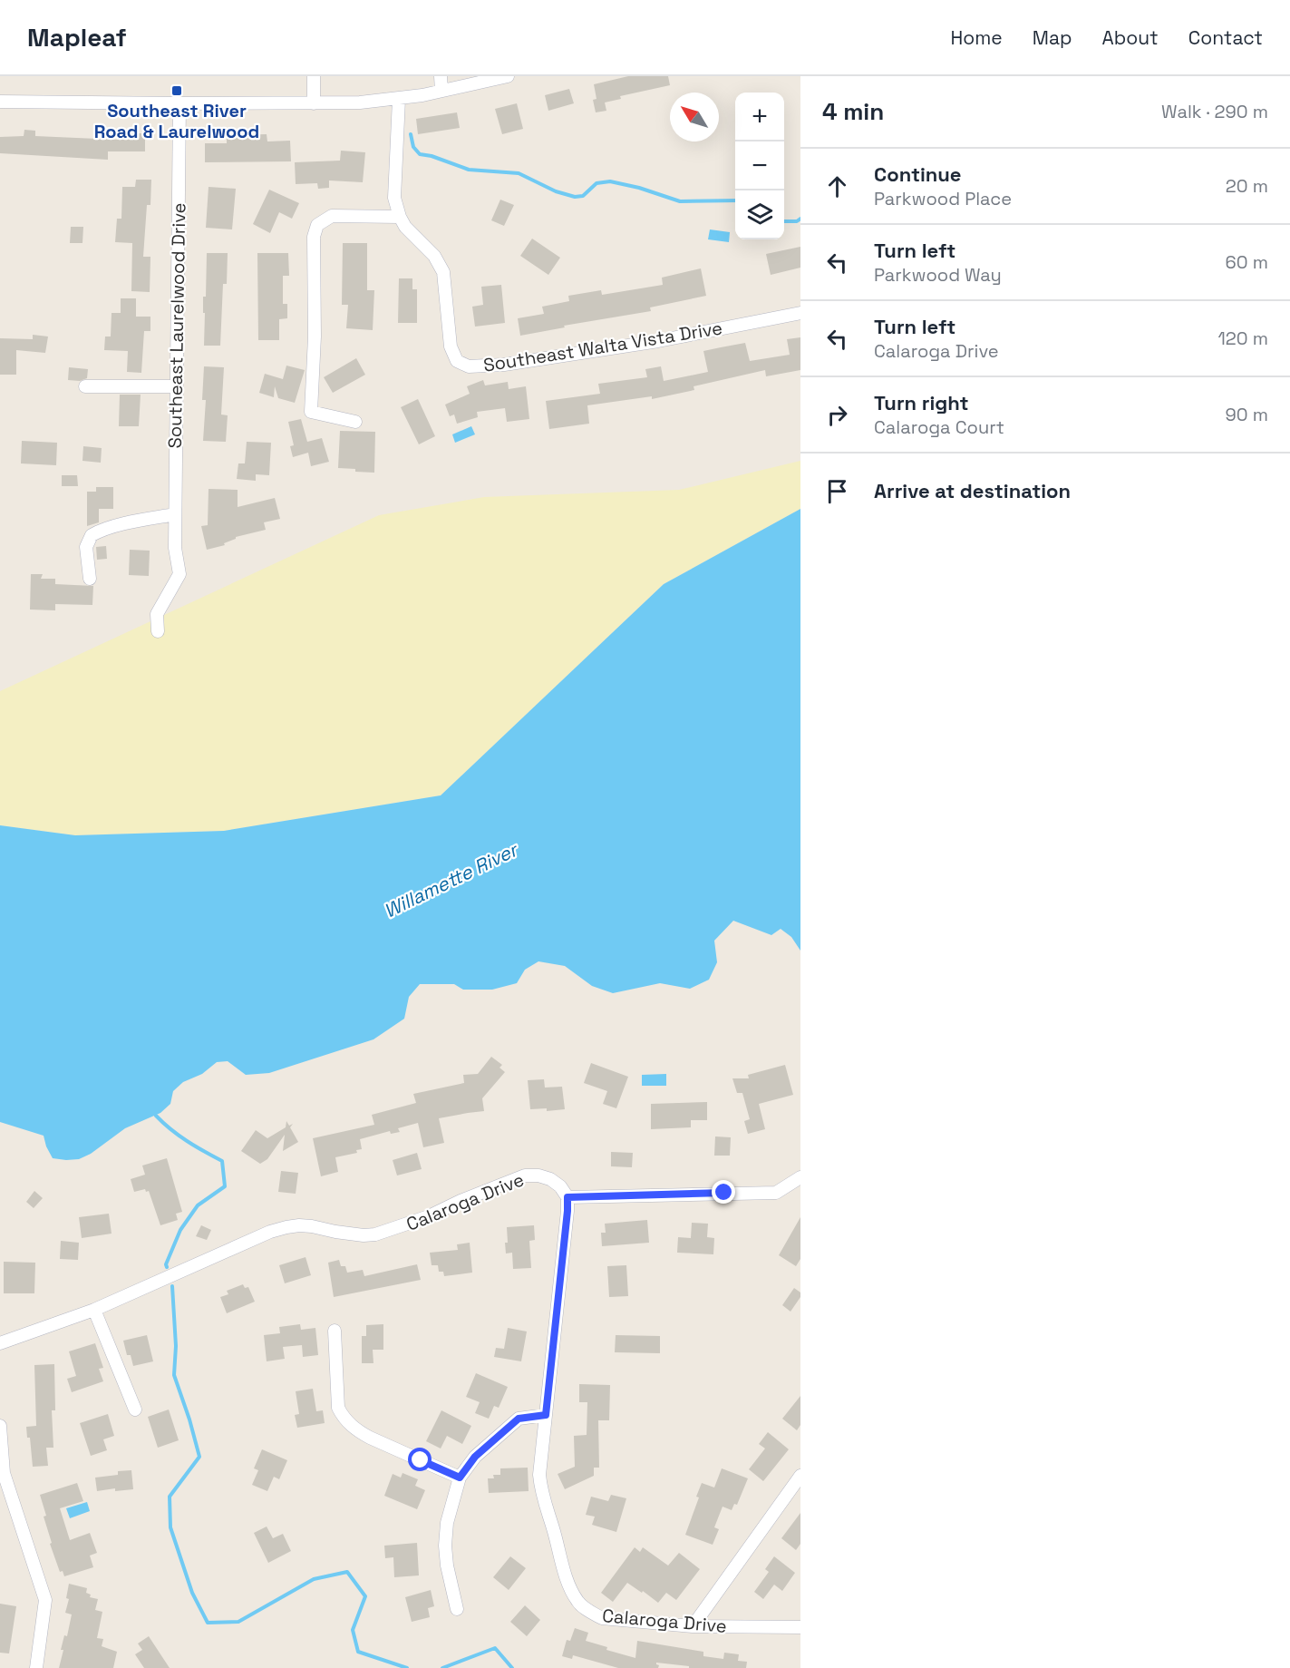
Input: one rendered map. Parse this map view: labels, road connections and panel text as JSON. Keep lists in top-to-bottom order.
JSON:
{
  "streets": {
    "street": ["Southeast Laurelwood Drive", "Southeast Walta Vista Drive", "Calaroga Drive"]
  },
  "water": ["Willamette River"],
  "places": {
    "transit": ["Southeast River Road & Laurelwood"]
  },
  "north": "top left",
  "page": {
    "header": "Mapleaf",
    "nav": [
      "Home",
      "Map",
      "About",
      "Contact"
    ],
    "heading": ["4 min", "Walk · 290 m"],
    "map_buttons": ["+", "−"],
    "list": [
      ["Continue", "Parkwood Place", "20 m"],
      ["Turn left", "Parkwood Way", "60 m"],
      ["Turn left", "Calaroga Drive", "120 m"],
      ["Turn right", "Calaroga Court", "90 m"],
      "Arrive at destination"
    ]
  }
}
